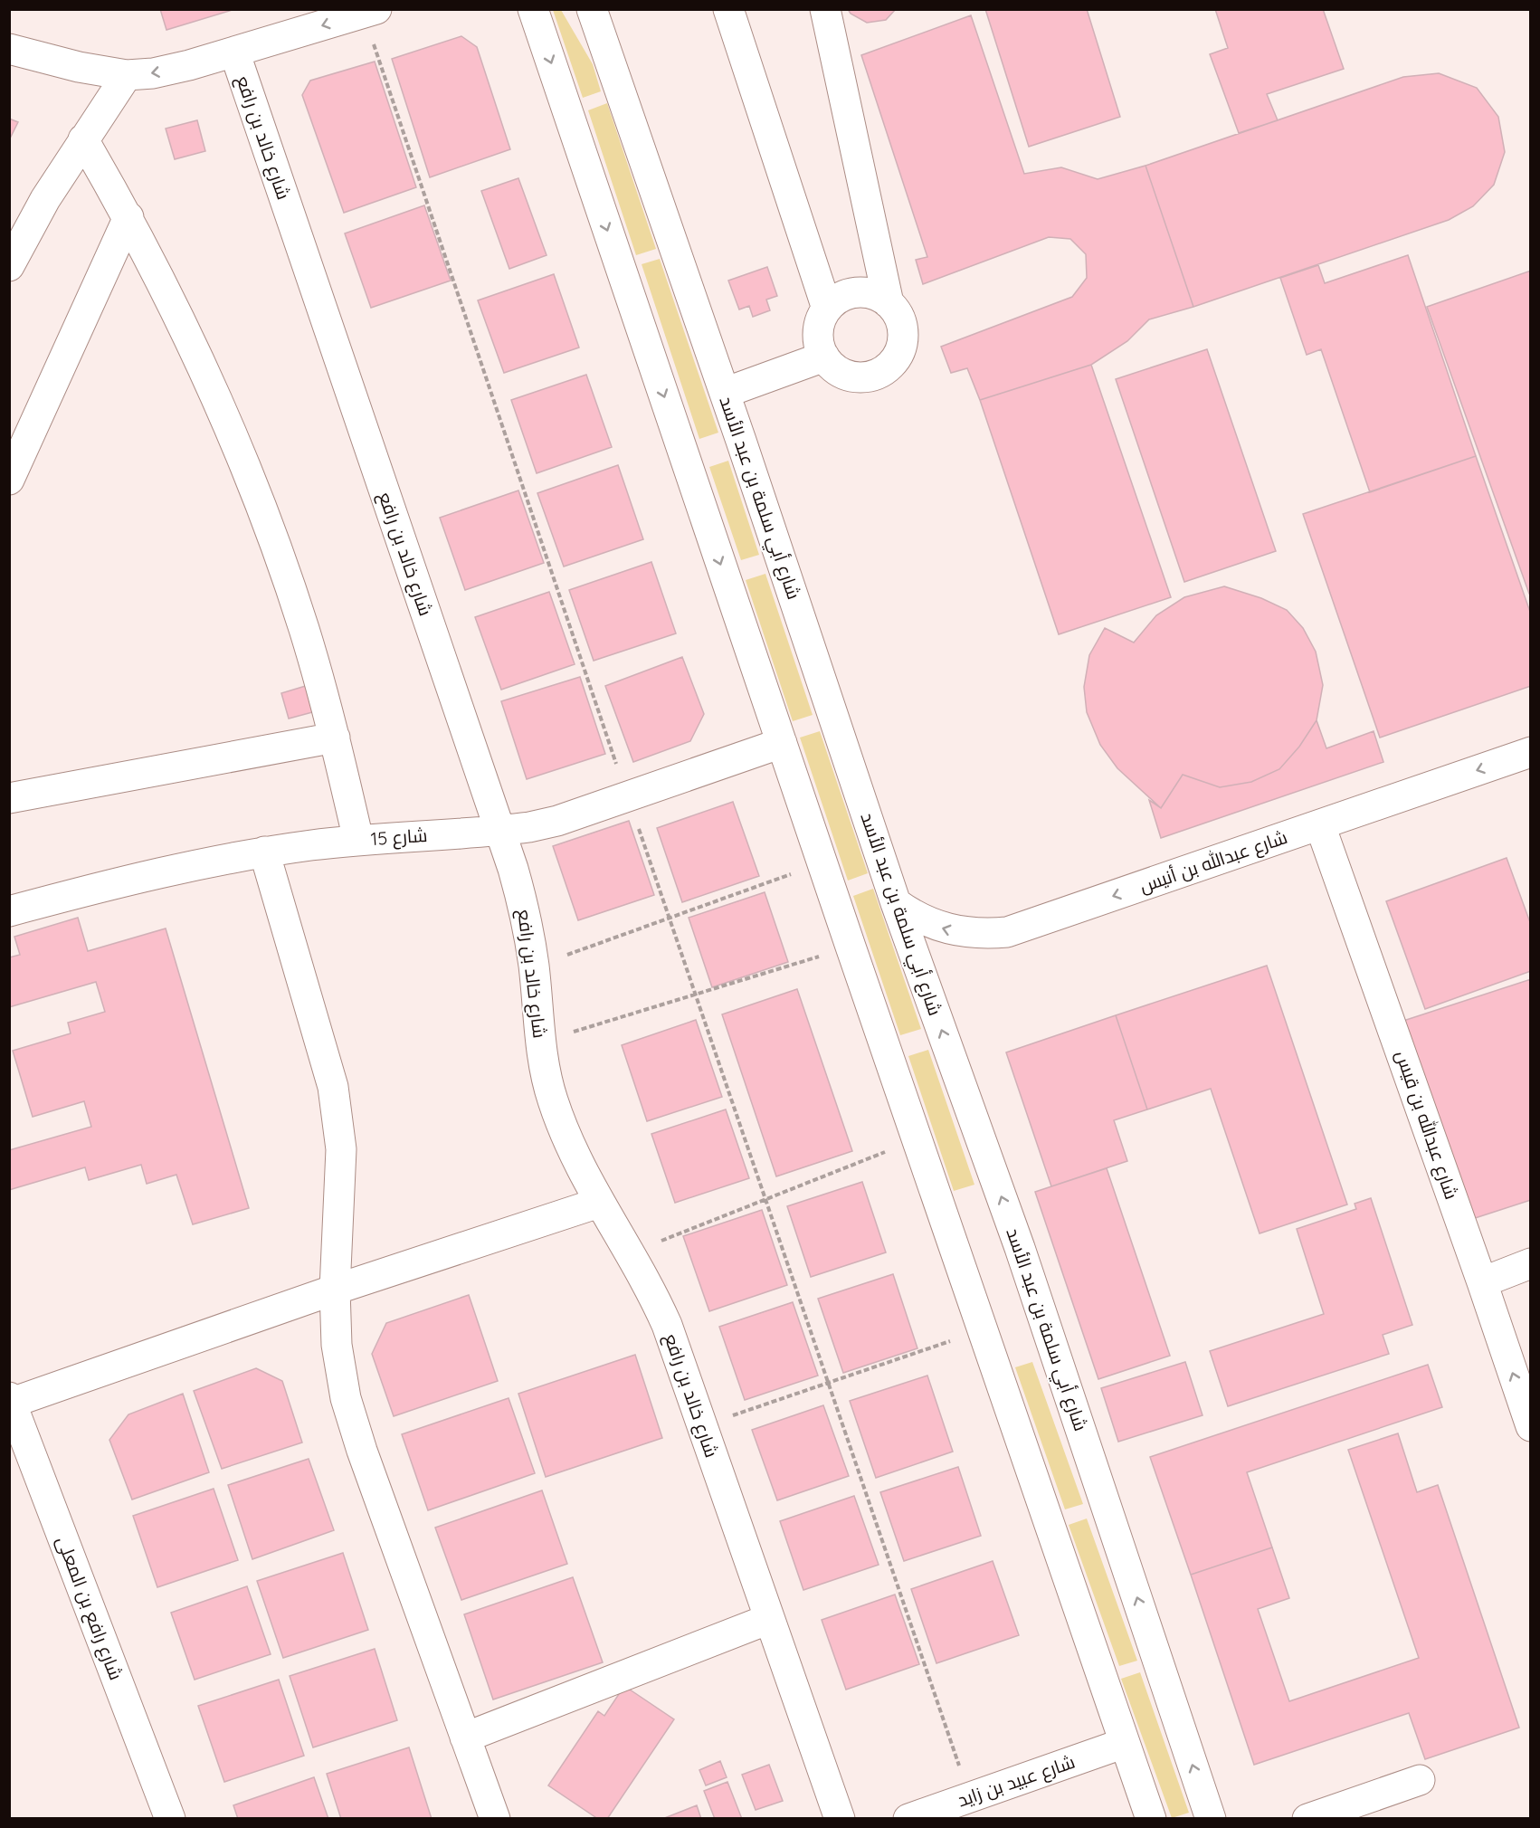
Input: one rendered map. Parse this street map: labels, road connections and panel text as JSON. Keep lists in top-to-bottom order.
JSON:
{
  "streets": {
    "street": [
      "شارع خالد بن رافع",
      "شارع أبي سلمة بن عبد الأسد",
      "شارع 15",
      "شارع عبدالله بن أنيس",
      "شارع عبدالله بن قيس",
      "شارع رافع بن المعلى",
      "شارع عبيد بن زايد"
    ]
  },
  "crossings": [
    ["شارع خالد بن رافع", "شارع 15"],
    ["شارع أبي سلمة بن عبد الأسد", "شارع عبدالله بن أنيس"],
    ["شارع عبدالله بن أنيس", "شارع عبدالله بن قيس"]
  ],
  "one_way": ["شارع عبدالله بن أنيس"]
}
